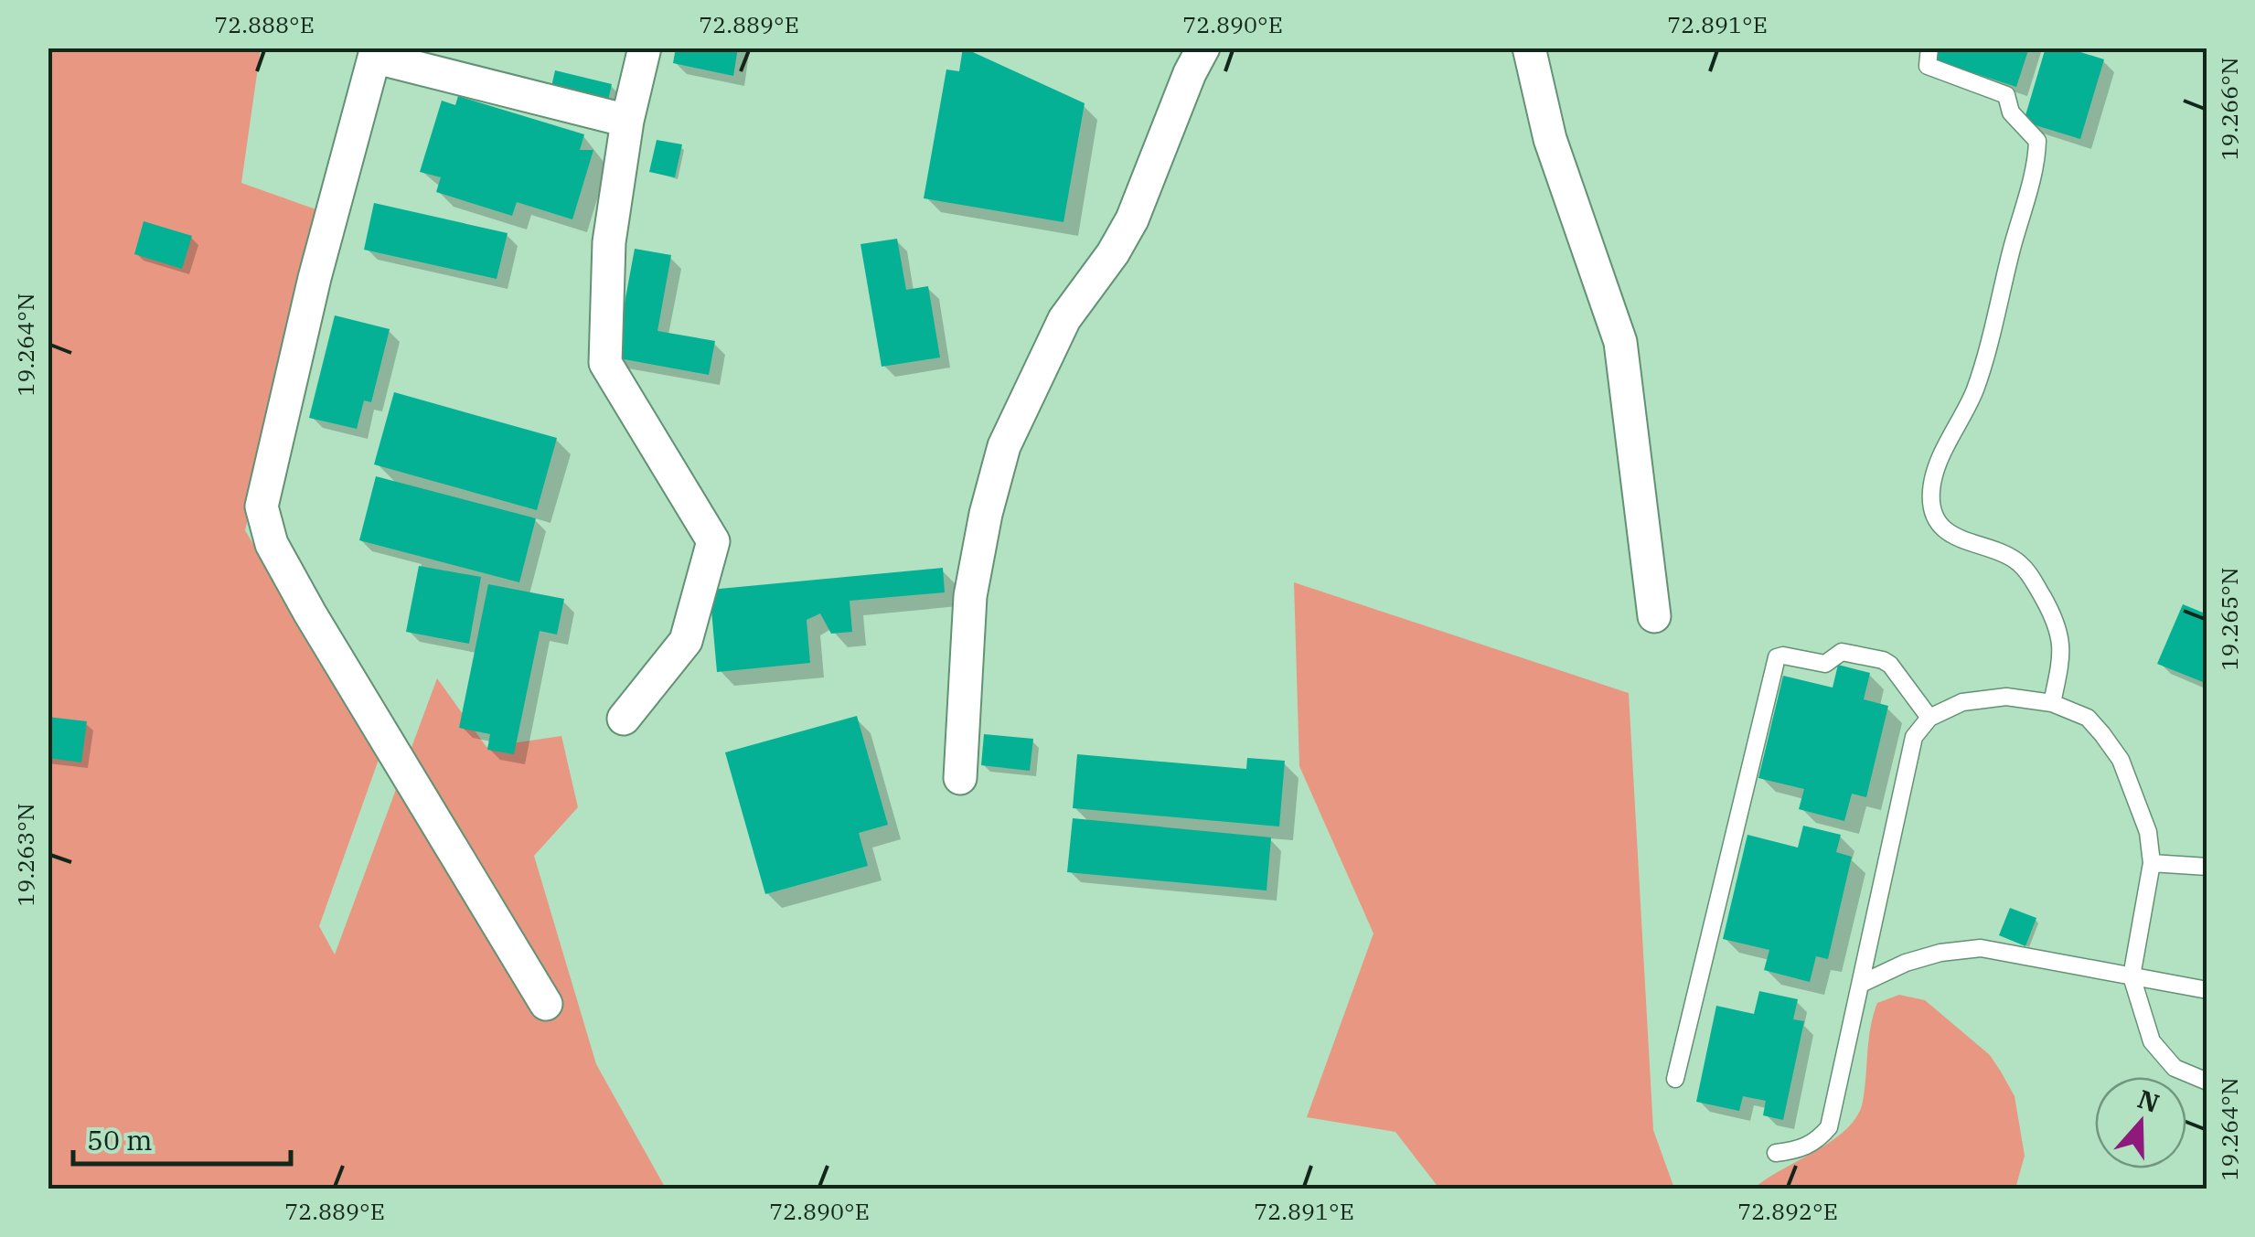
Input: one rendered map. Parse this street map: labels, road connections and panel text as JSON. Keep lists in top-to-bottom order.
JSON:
{
  "scale_bar": "50 m",
  "north": "top",
  "coordinates": [
    "72.888°E",
    "72.889°E",
    "72.890°E",
    "72.891°E",
    "19.266°N",
    "19.264°N",
    "19.265°N",
    "19.263°N",
    "72.892°E"
  ]
}
